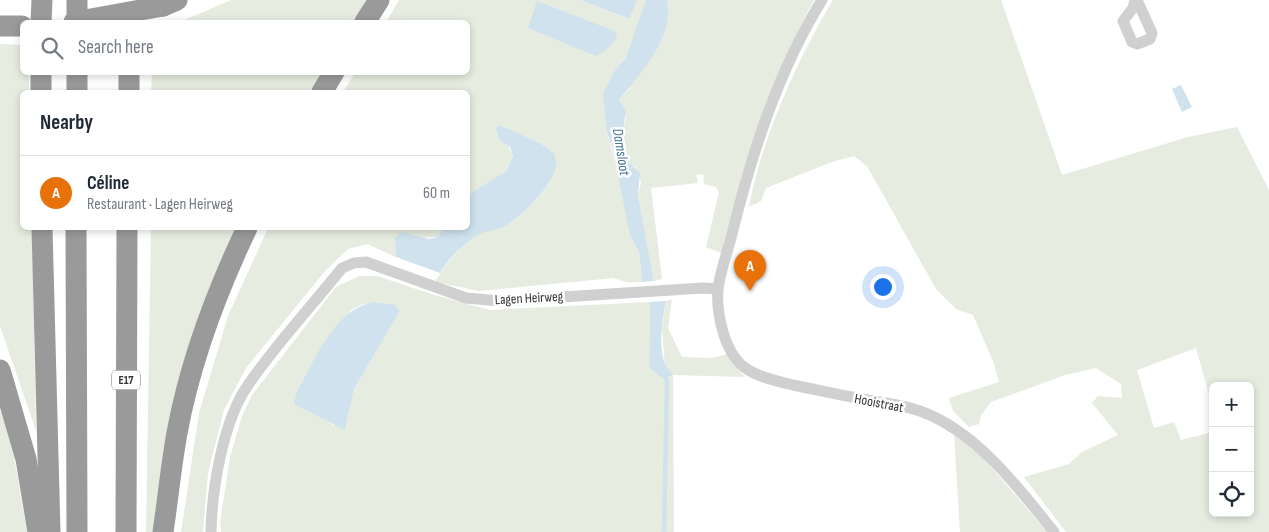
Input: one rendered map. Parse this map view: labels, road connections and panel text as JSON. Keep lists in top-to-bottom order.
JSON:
{
  "streets": {
    "highway": ["E17"],
    "street": ["Lagen Heirweg", "Hooistraat"]
  },
  "crossings": [
    ["Lagen Heirweg", "Hooistraat"]
  ],
  "water": ["Damsloot"],
  "page": {
    "search": "Search here",
    "heading": "Nearby",
    "list": [
      {
        "mark": "A",
        "name": "Céline",
        "note": "Restaurant · Lagen Heirweg",
        "value": "60 m"
      }
    ],
    "pins": "A",
    "map_buttons": ["+", "−"]
  }
}
